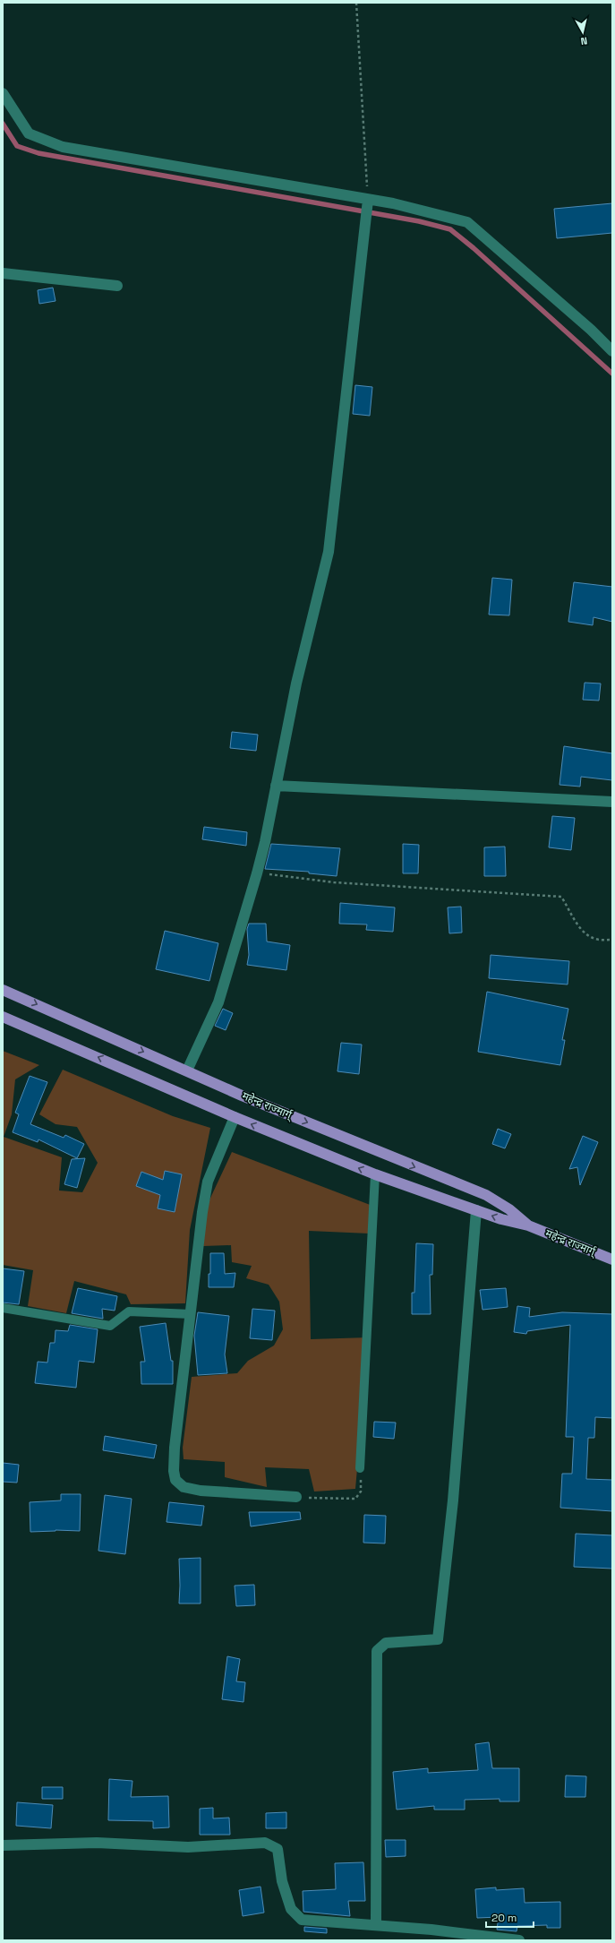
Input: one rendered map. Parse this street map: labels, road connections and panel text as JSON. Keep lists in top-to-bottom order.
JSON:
{
  "streets": {
    "highway": ["महेन्द्र राज्मार्ग्"]
  },
  "scale_bar": "20 m",
  "north": "bottom"
}
